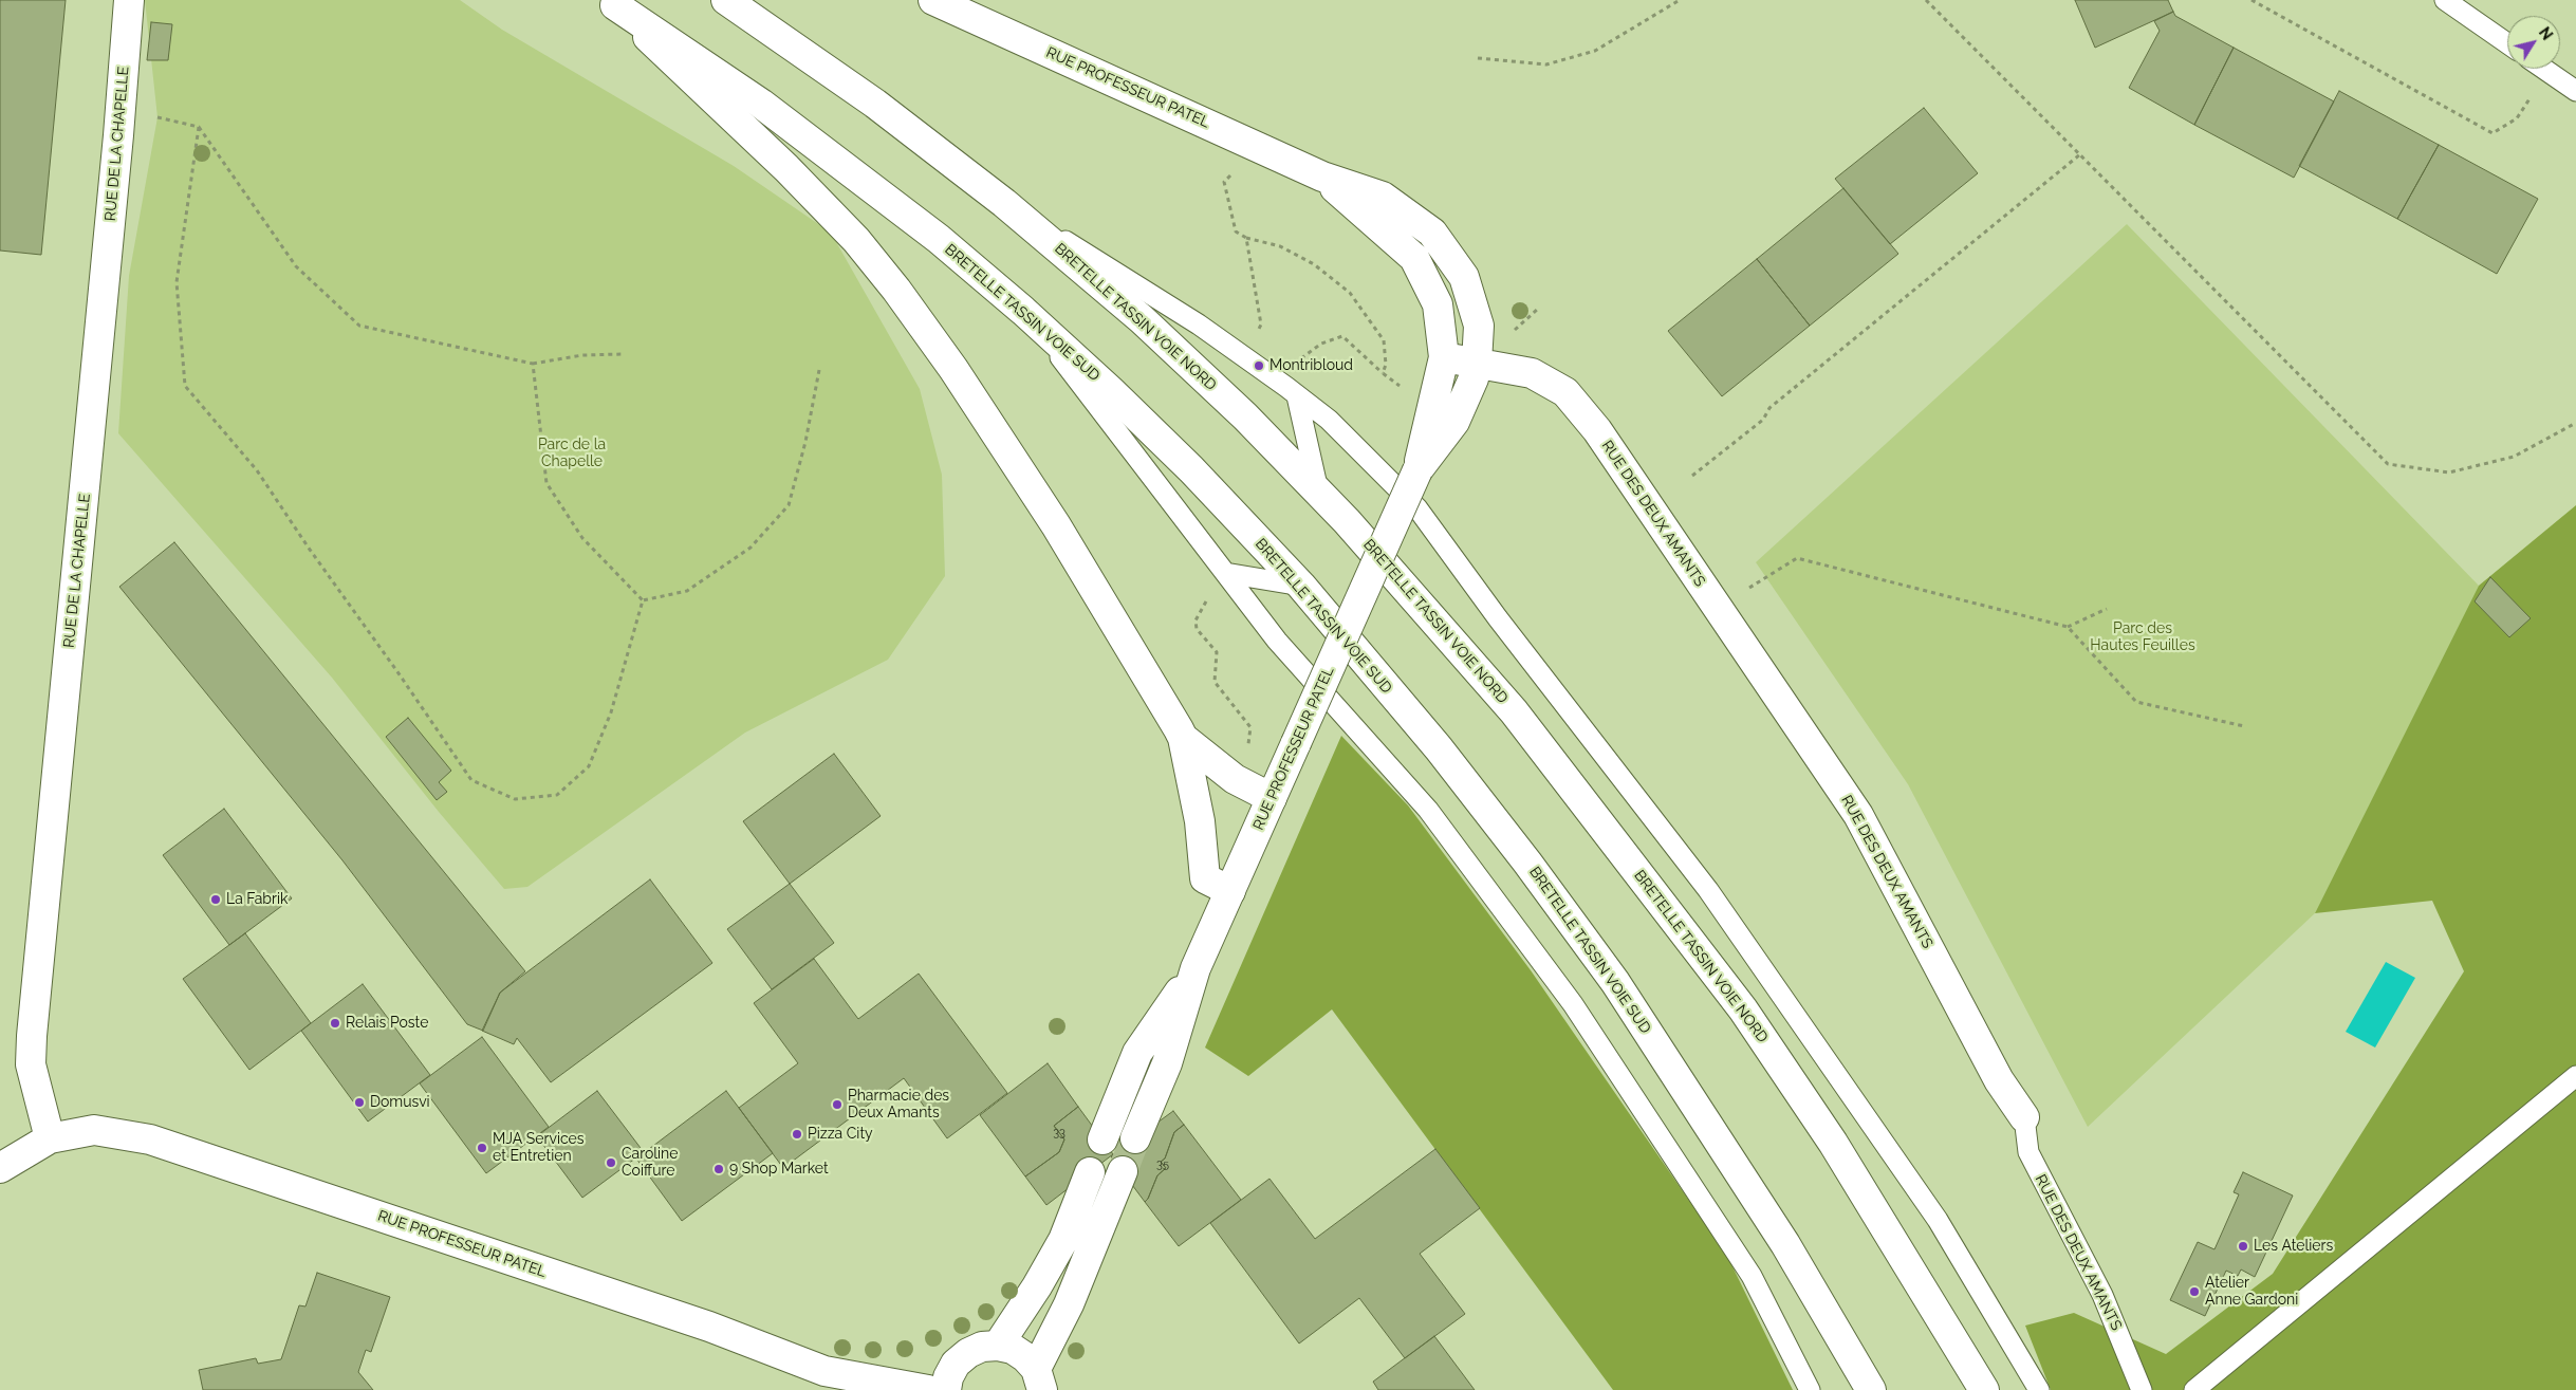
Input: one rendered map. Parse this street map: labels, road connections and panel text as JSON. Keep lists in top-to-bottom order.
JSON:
{
  "streets": {
    "main road": [
      "RUE PROFESSEUR PATEL",
      "RUE DE LA CHAPELLE",
      "BRETELLE TASSIN VOIE SUD",
      "BRETELLE TASSIN VOIE NORD",
      "RUE DES DEUX AMANTS"
    ]
  },
  "crossings": [
    ["RUE PROFESSEUR PATEL", "RUE DE LA CHAPELLE"],
    ["RUE PROFESSEUR PATEL", "RUE DES DEUX AMANTS"]
  ],
  "parks": ["Parc de la Chapelle", "Parc des Hautes Feuilles"],
  "places": [
    "Montribloud",
    "La Fabrik",
    "Relais Poste",
    "Domusvi",
    "Pharmacie des Deux Amants",
    "Pizza City",
    "MJA Services et Entretien",
    "Caroline Coiffure",
    "9 Shop Market",
    "Les Ateliers",
    "Atelier Anne Gardoni"
  ],
  "house_numbers": ["33", "35"],
  "north": "top right"
}
